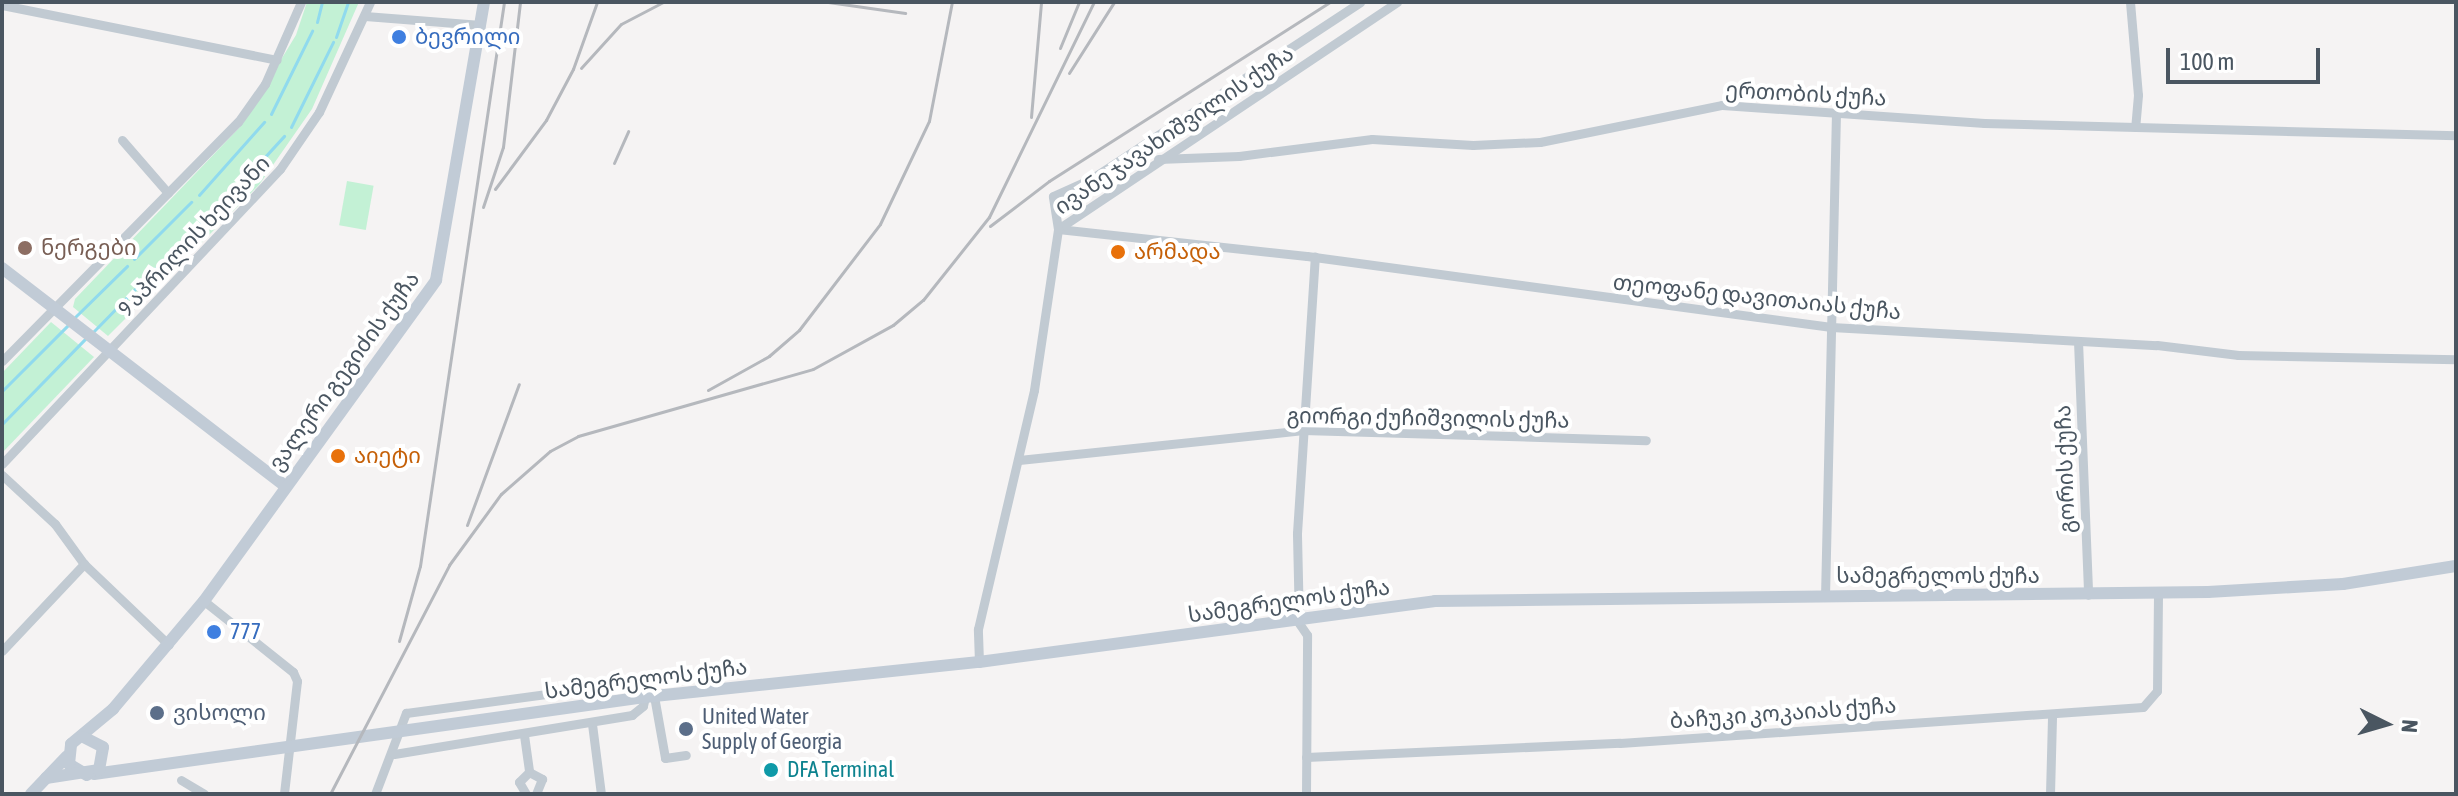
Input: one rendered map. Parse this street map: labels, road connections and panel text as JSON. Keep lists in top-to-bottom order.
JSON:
{
  "streets": {
    "main road": ["ვალერი გეგიძის ქუჩა", "სამეგრელოს ქუჩა"],
    "street": [
      "ერთობის ქუჩა",
      "ივანე ჯავახიშვილის ქუჩა",
      "9 აპრილის ხეივანი",
      "თეოფანე დავითაიას ქუჩა",
      "გიორგი ქუჩიშვილის ქუჩა",
      "გორის ქუჩა",
      "ბაჩუკი კოკაიას ქუჩა"
    ]
  },
  "crossings": [
    ["ერთობის ქუჩა", "ივანე ჯავახიშვილის ქუჩა"],
    ["ივანე ჯავახიშვილის ქუჩა", "თეოფანე დავითაიას ქუჩა"],
    ["ივანე ჯავახიშვილის ქუჩა", "გიორგი ქუჩიშვილის ქუჩა"],
    ["ივანე ჯავახიშვილის ქუჩა", "სამეგრელოს ქუჩა"],
    ["თეოფანე დავითაიას ქუჩა", "გორის ქუჩა"],
    ["ვალერი გეგიძის ქუჩა", "სამეგრელოს ქუჩა"],
    ["გორის ქუჩა", "სამეგრელოს ქუჩა"],
    ["სამეგრელოს ქუჩა", "ბაჩუკი კოკაიას ქუჩა"]
  ],
  "places": [
    "ბევრილი",
    "ნერგები",
    "არმადა",
    "აიეტი",
    "777",
    "ვისოლი",
    "United Water Supply of Georgia",
    "DFA Terminal"
  ],
  "scale_bar": "100 m",
  "north": "right"
}
